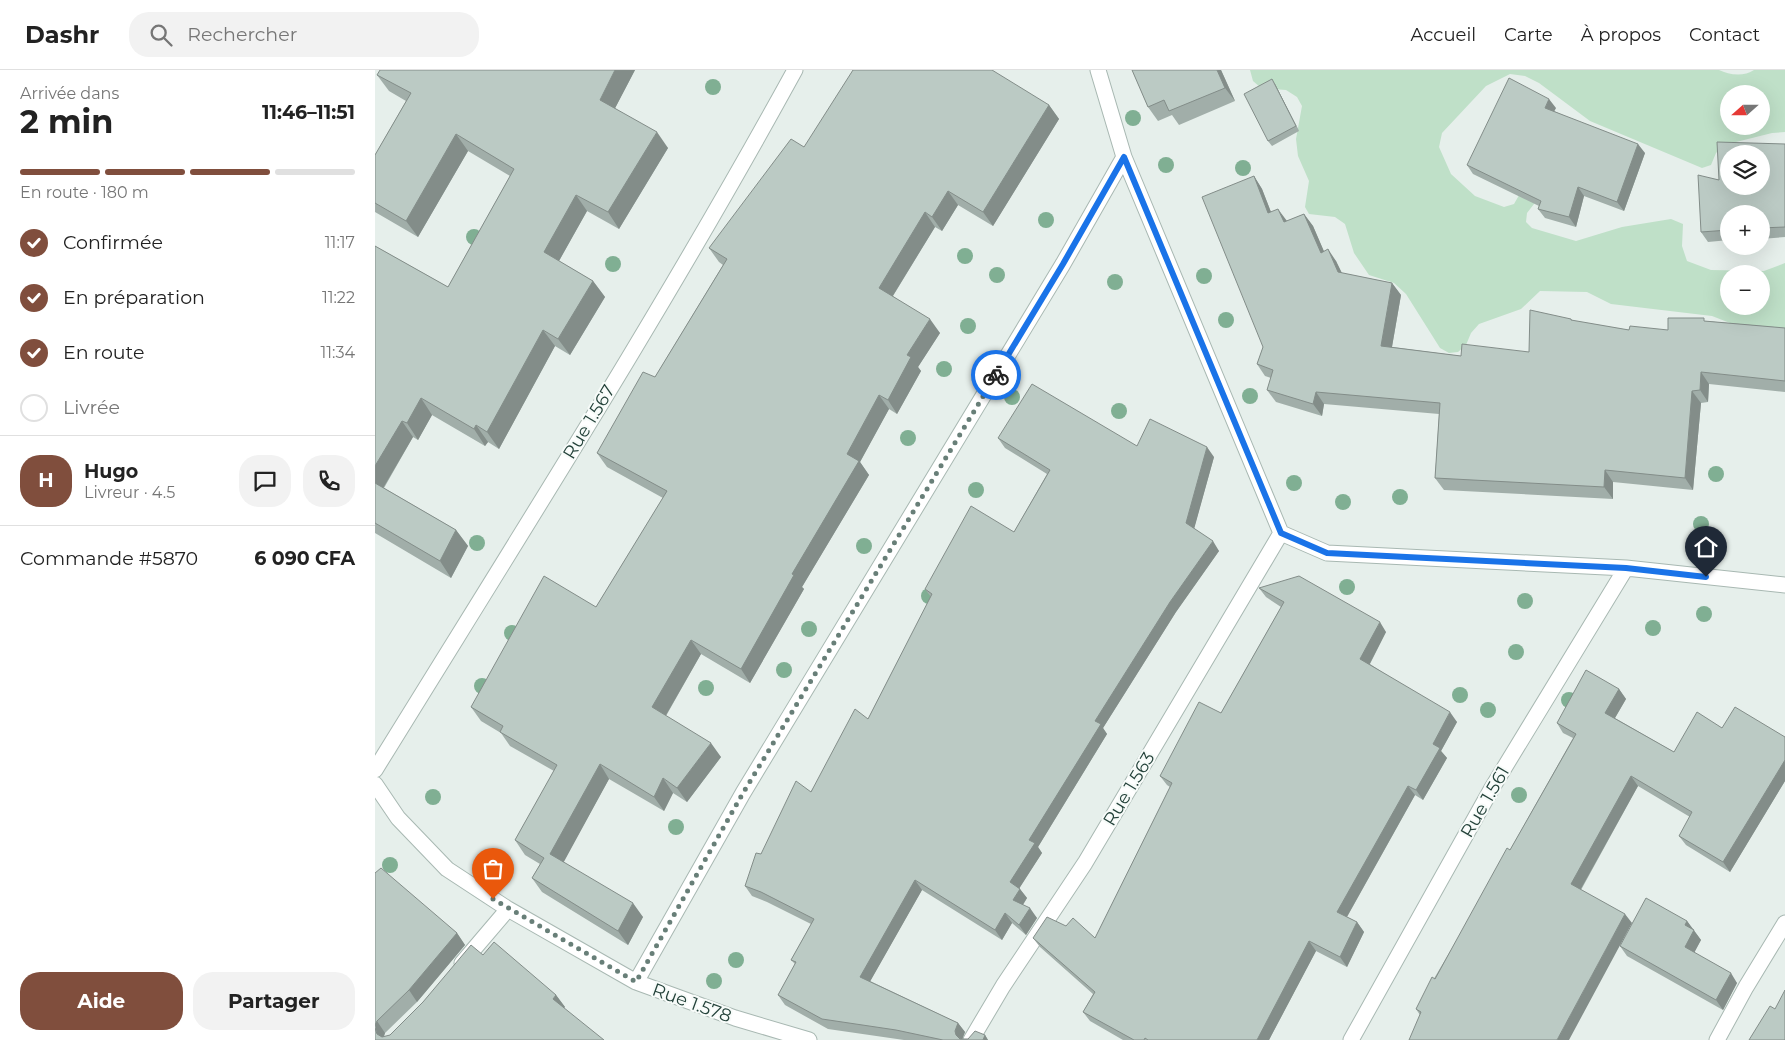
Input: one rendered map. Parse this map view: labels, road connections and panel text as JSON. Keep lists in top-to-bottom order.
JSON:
{
  "streets": {
    "street": [
      "Rue 1.567",
      "Rue 1.563",
      "Rue 1.561",
      "Rue 1.578"
    ]
  },
  "north": "left",
  "page": {
    "header": "Dashr",
    "search": "Rechercher",
    "nav": [
      "Accueil",
      "Carte",
      "À propos",
      "Contact"
    ],
    "heading": ["2 min", "Arrivée dans", "11:46–11:51"],
    "panel": [
      "Hugo",
      "Livreur · 4.5",
      "Commande #5870",
      "6 090 CFA"
    ],
    "map_buttons": ["+", "−"],
    "bar": "En route · 180 m",
    "list": [
      ["Confirmée", "11:17"],
      ["En préparation", "11:22"],
      ["En route", "11:34"],
      "Livrée"
    ],
    "round": "H",
    "buttons": ["Aide", "Partager"]
  }
}
